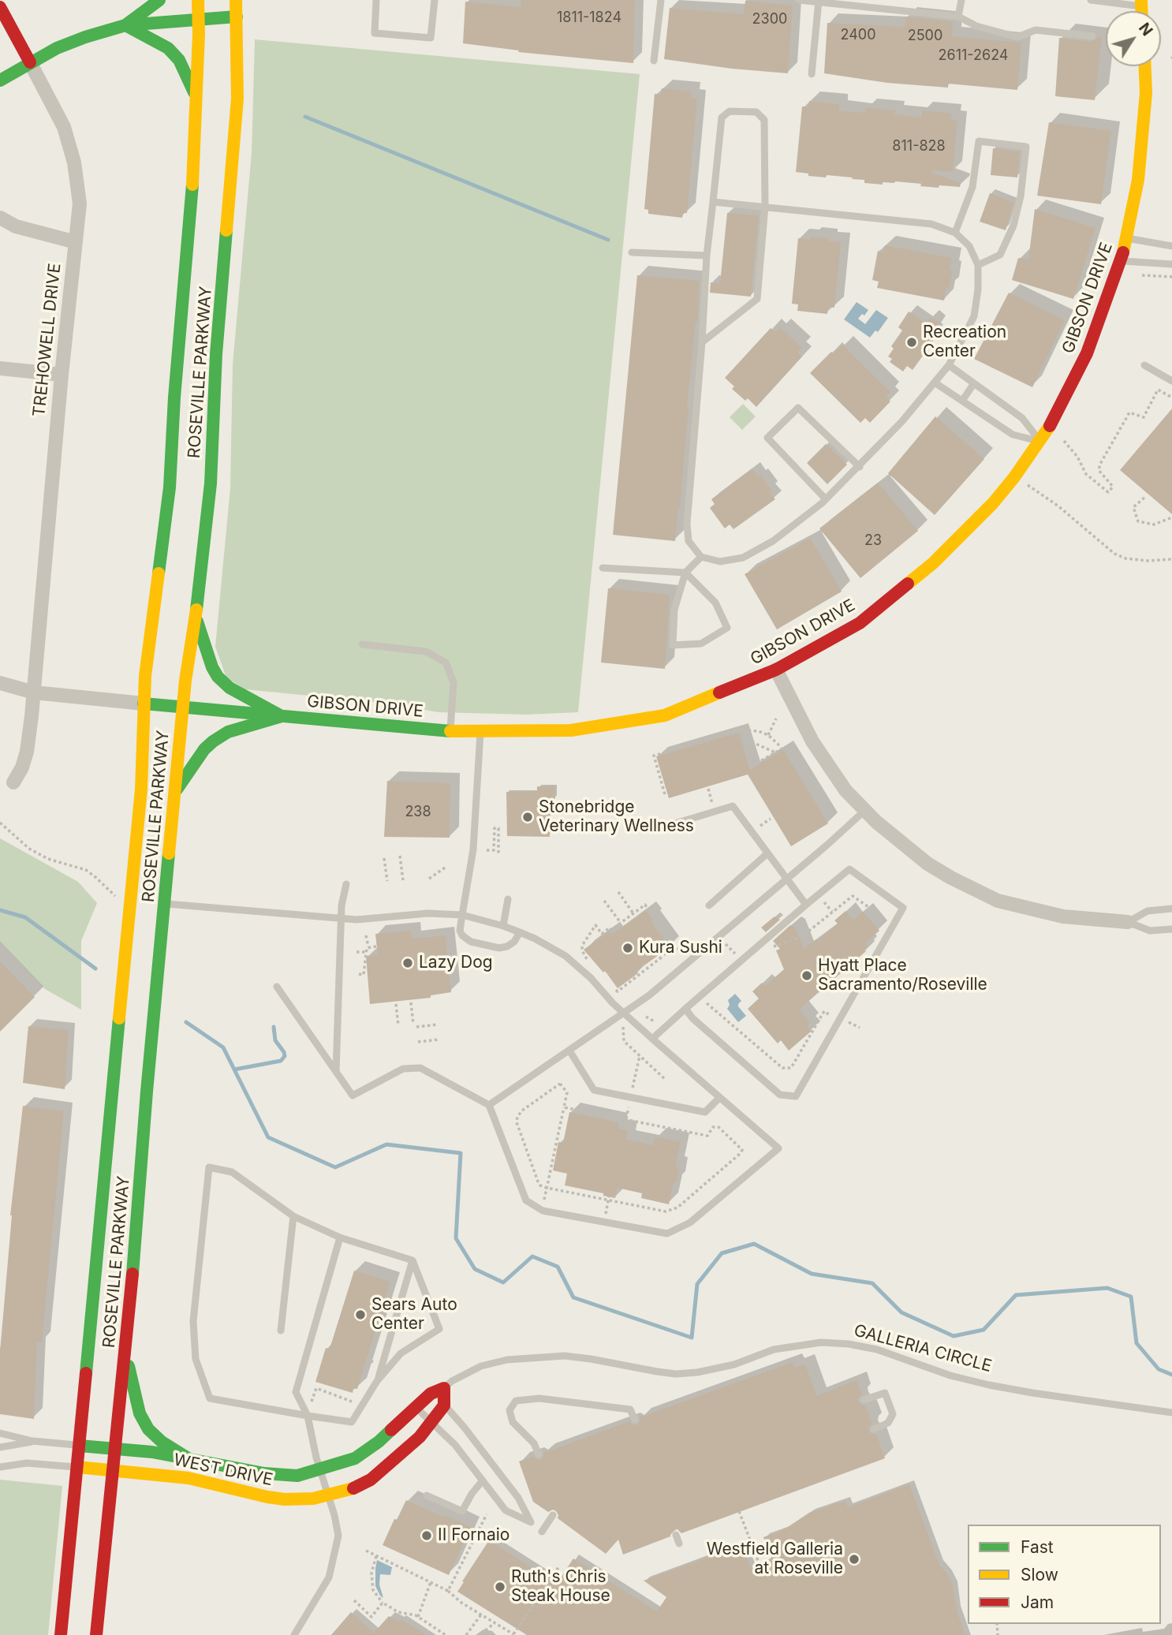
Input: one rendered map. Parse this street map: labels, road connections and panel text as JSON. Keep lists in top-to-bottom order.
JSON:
{
  "streets": {
    "main road": [
      "GIBSON DRIVE",
      "TREHOWELL DRIVE",
      "ROSEVILLE PARKWAY",
      "GALLERIA CIRCLE",
      "WEST DRIVE"
    ]
  },
  "crossings": [
    ["GIBSON DRIVE", "ROSEVILLE PARKWAY"],
    ["ROSEVILLE PARKWAY", "WEST DRIVE"],
    ["GALLERIA CIRCLE", "WEST DRIVE"]
  ],
  "places": [
    "Recreation Center",
    "Stonebridge Veterinary Wellness",
    "Kura Sushi",
    "Lazy Dog",
    "Hyatt Place Sacramento/Roseville",
    "Sears Auto Center",
    "II Fornaio",
    "Westfield Galleria at Roseville",
    "Ruth's Chris Steak House"
  ],
  "house_numbers": [
    "1811-1824",
    "2300",
    "2400",
    "2500",
    "2611-2624",
    "811-828",
    "23",
    "238"
  ],
  "legend": ["Fast", "Slow", "Jam"],
  "north": "top right"
}
